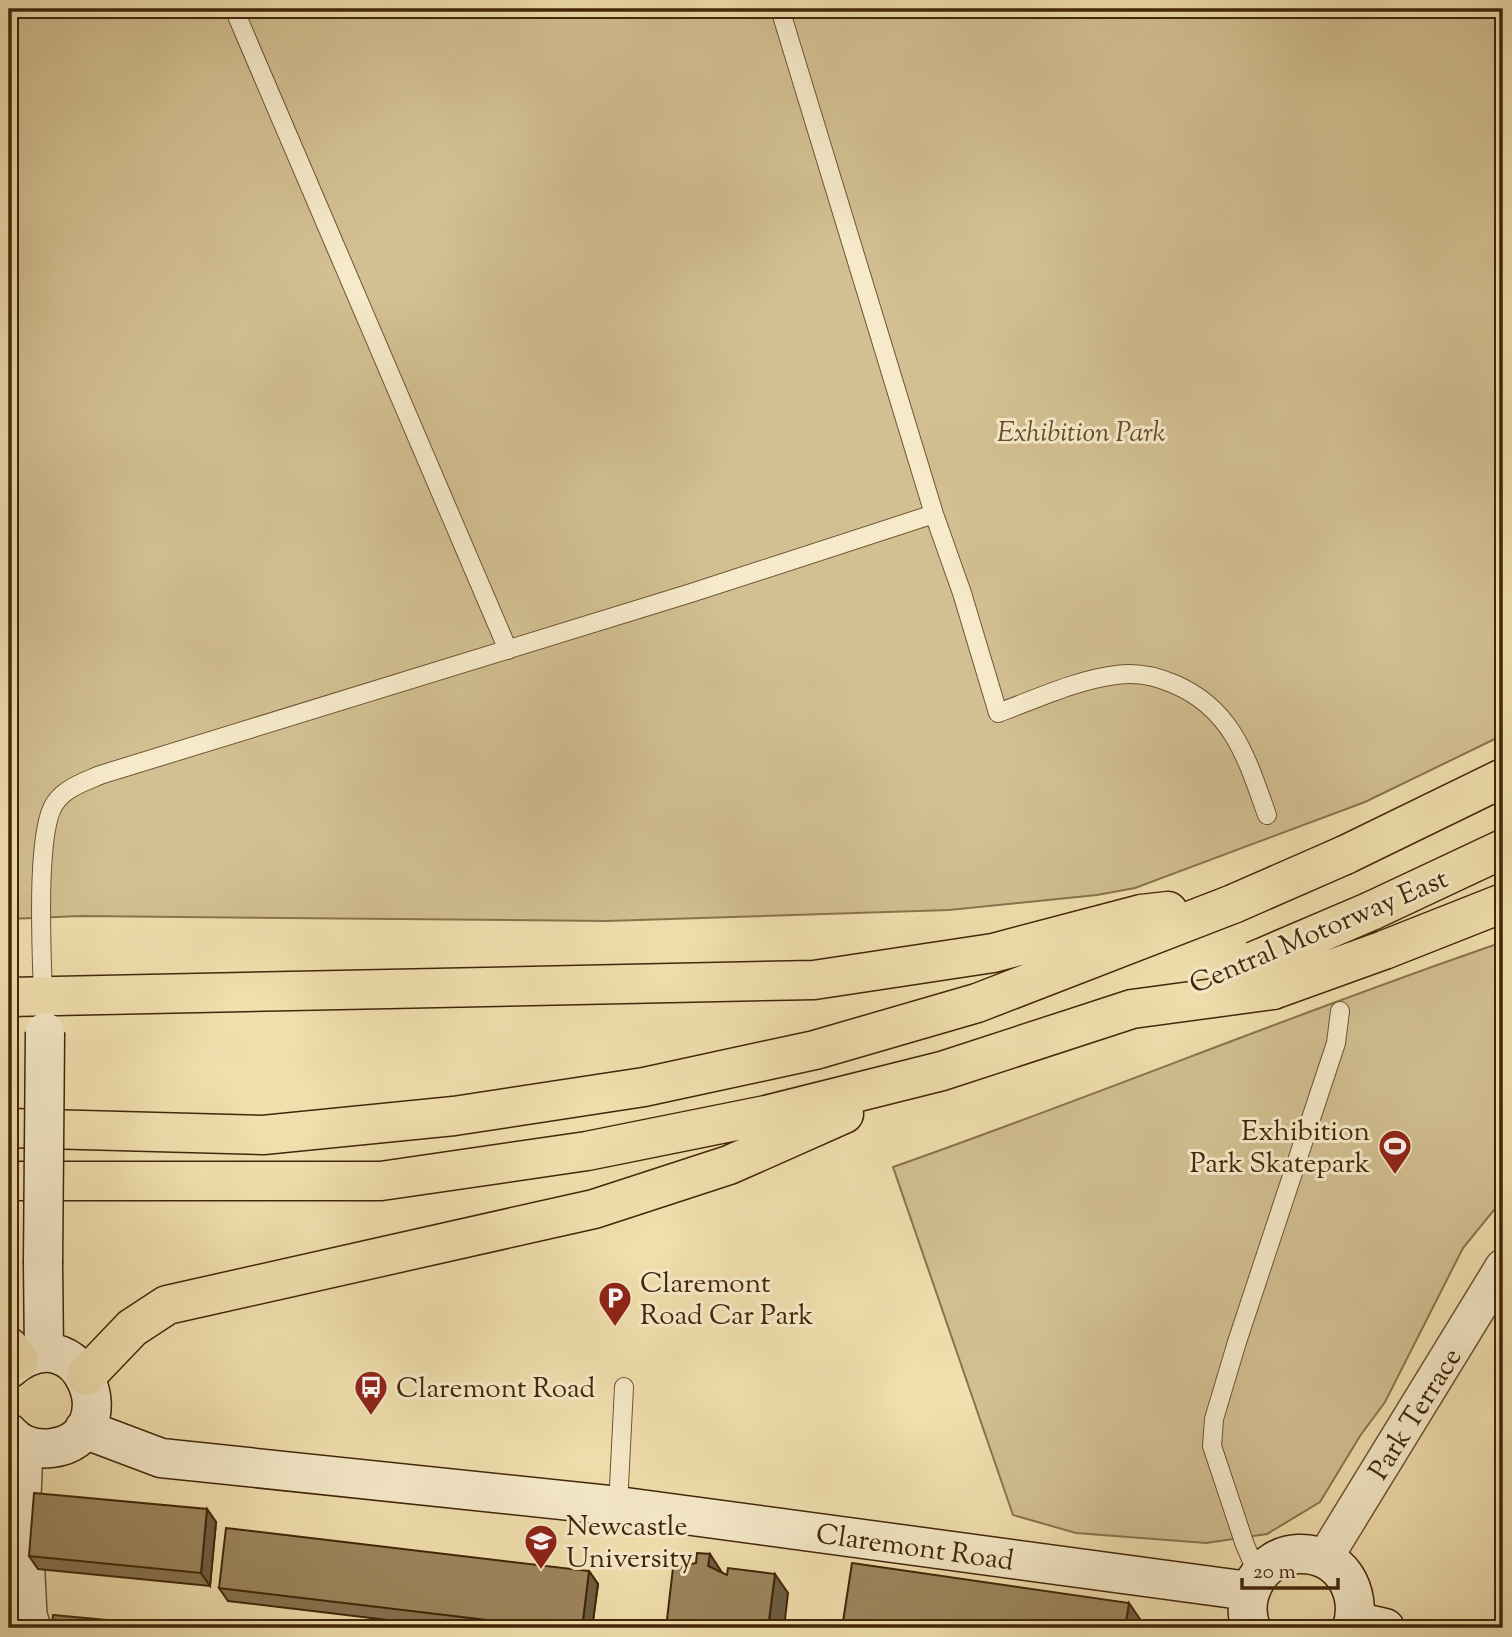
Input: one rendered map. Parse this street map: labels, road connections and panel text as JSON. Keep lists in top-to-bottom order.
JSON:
{
  "streets": {
    "highway": ["Central Motorway East"],
    "main road": ["Claremont Road"],
    "street": ["Park Terrace"]
  },
  "parks": ["Exhibition Park"],
  "places": {
    "sports": ["Exhibition Park Skatepark"],
    "parking": ["Claremont Road Car Park"],
    "bus stop": ["Claremont Road"],
    "school or university": ["Newcastle University"]
  },
  "scale_bar": "20 m"
}
